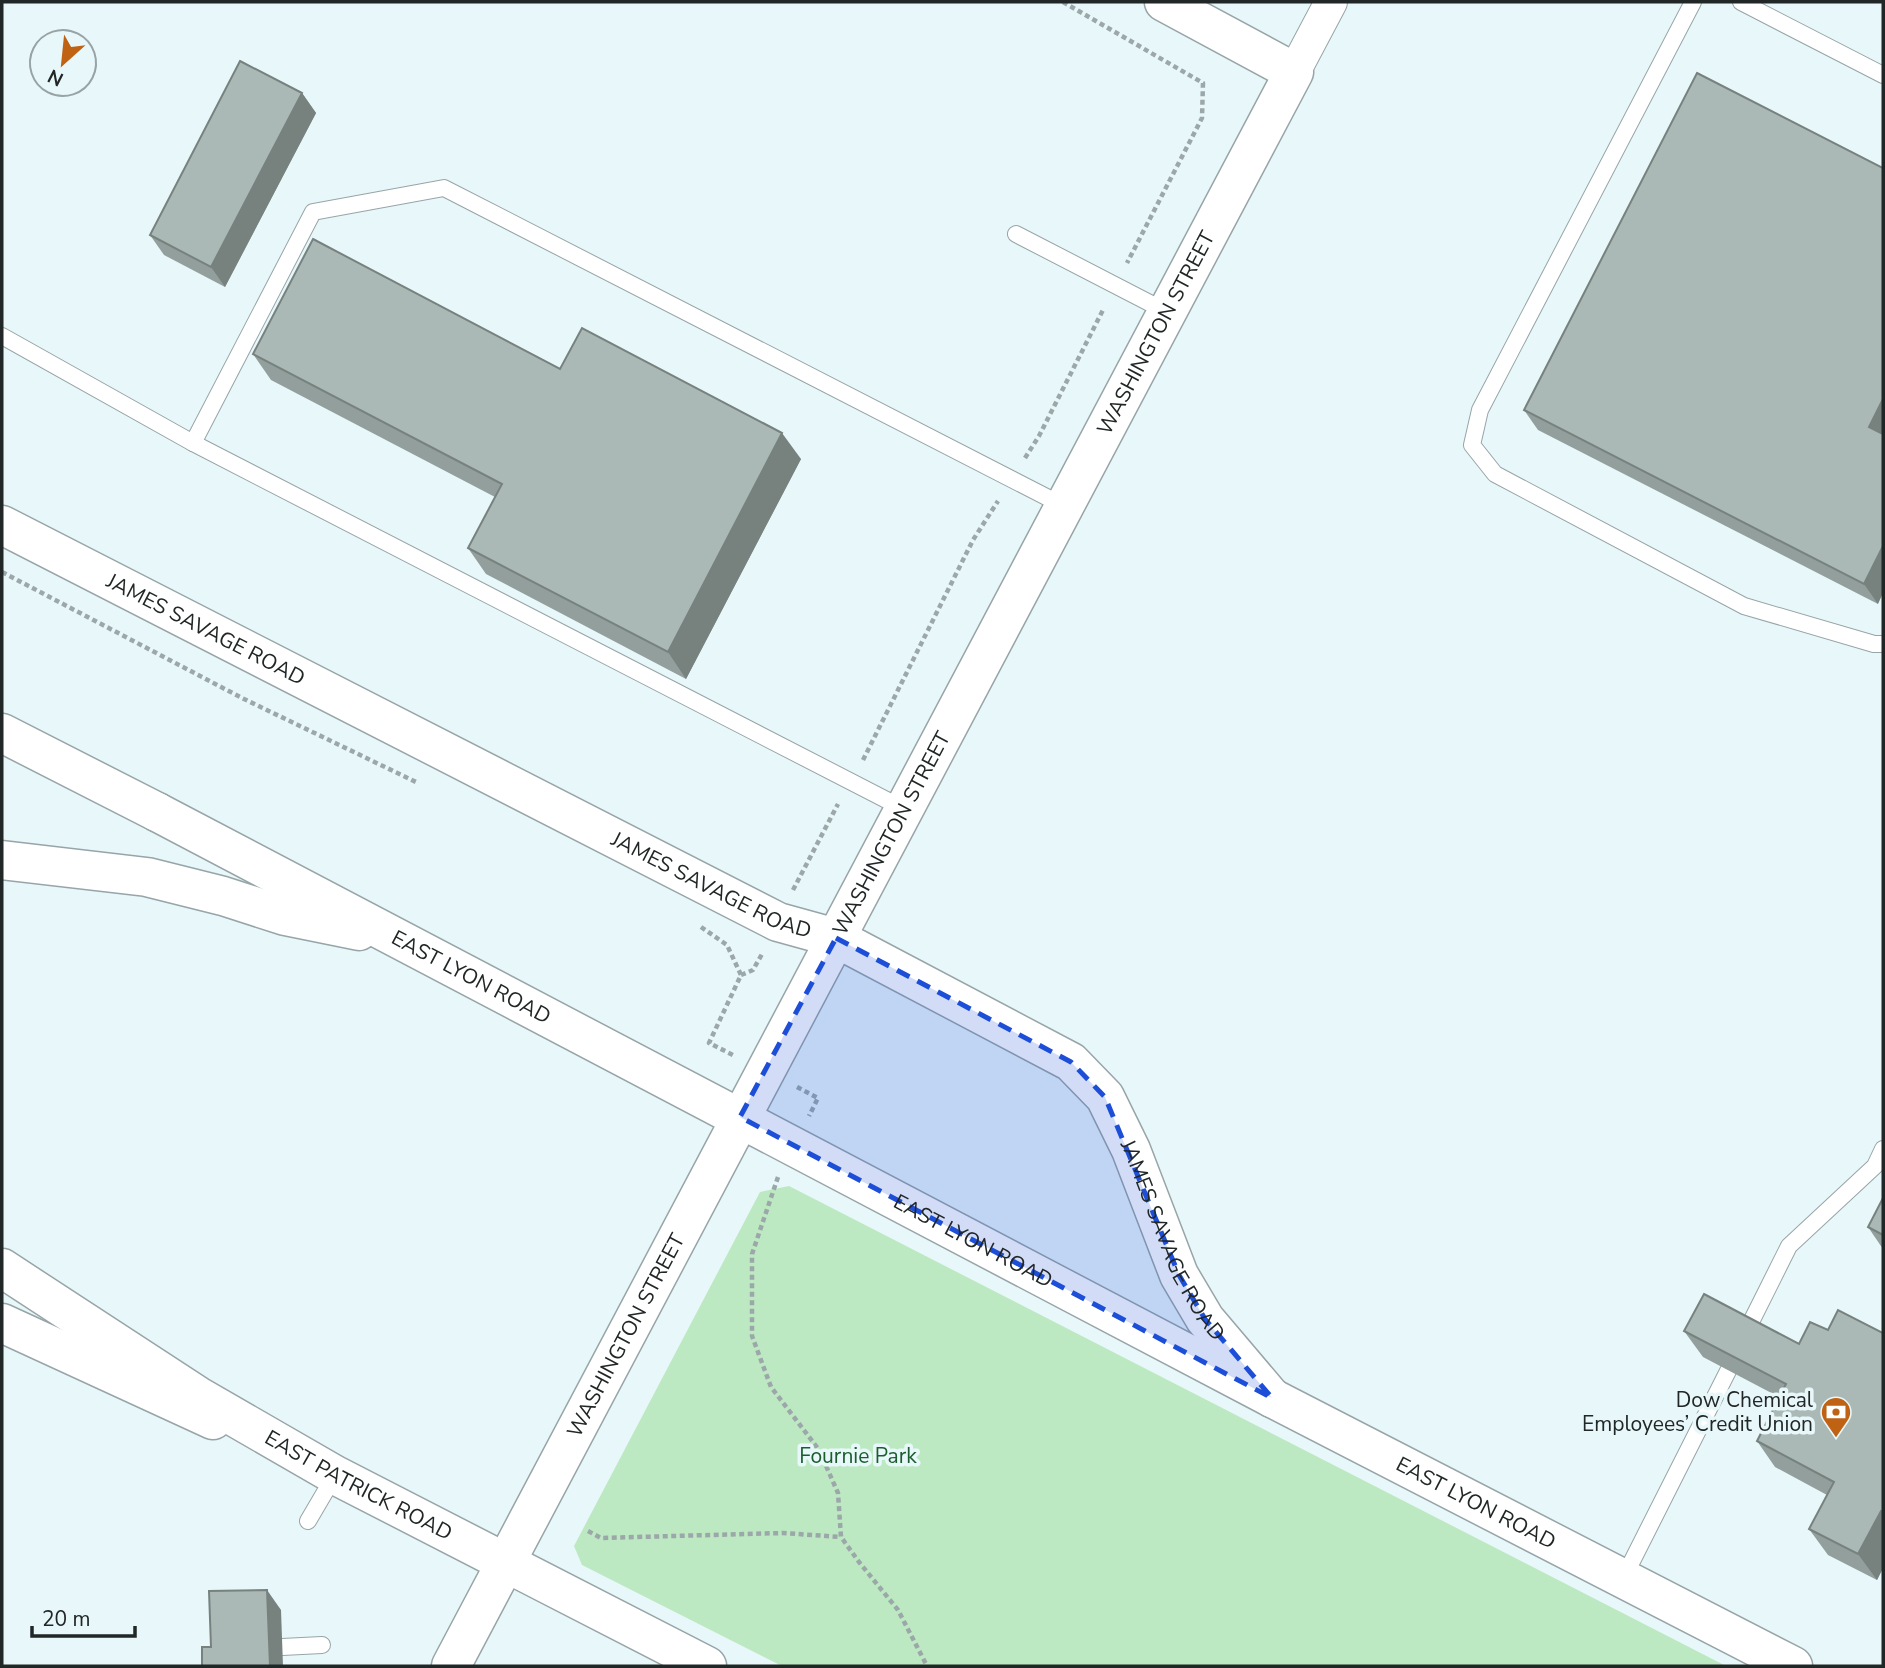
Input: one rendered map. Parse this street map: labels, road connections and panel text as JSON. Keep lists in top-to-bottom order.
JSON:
{
  "streets": {
    "main road": [
      "WASHINGTON STREET",
      "JAMES SAVAGE ROAD",
      "EAST LYON ROAD",
      "EAST PATRICK ROAD"
    ]
  },
  "crossings": [
    ["WASHINGTON STREET", "JAMES SAVAGE ROAD"],
    ["WASHINGTON STREET", "EAST LYON ROAD"],
    ["WASHINGTON STREET", "EAST PATRICK ROAD"],
    ["JAMES SAVAGE ROAD", "EAST LYON ROAD"]
  ],
  "parks": ["Fournie Park"],
  "places": {
    "bank": ["Dow Chemical Employees’ Credit Union"]
  },
  "scale_bar": "20 m",
  "north": "bottom left"
}
